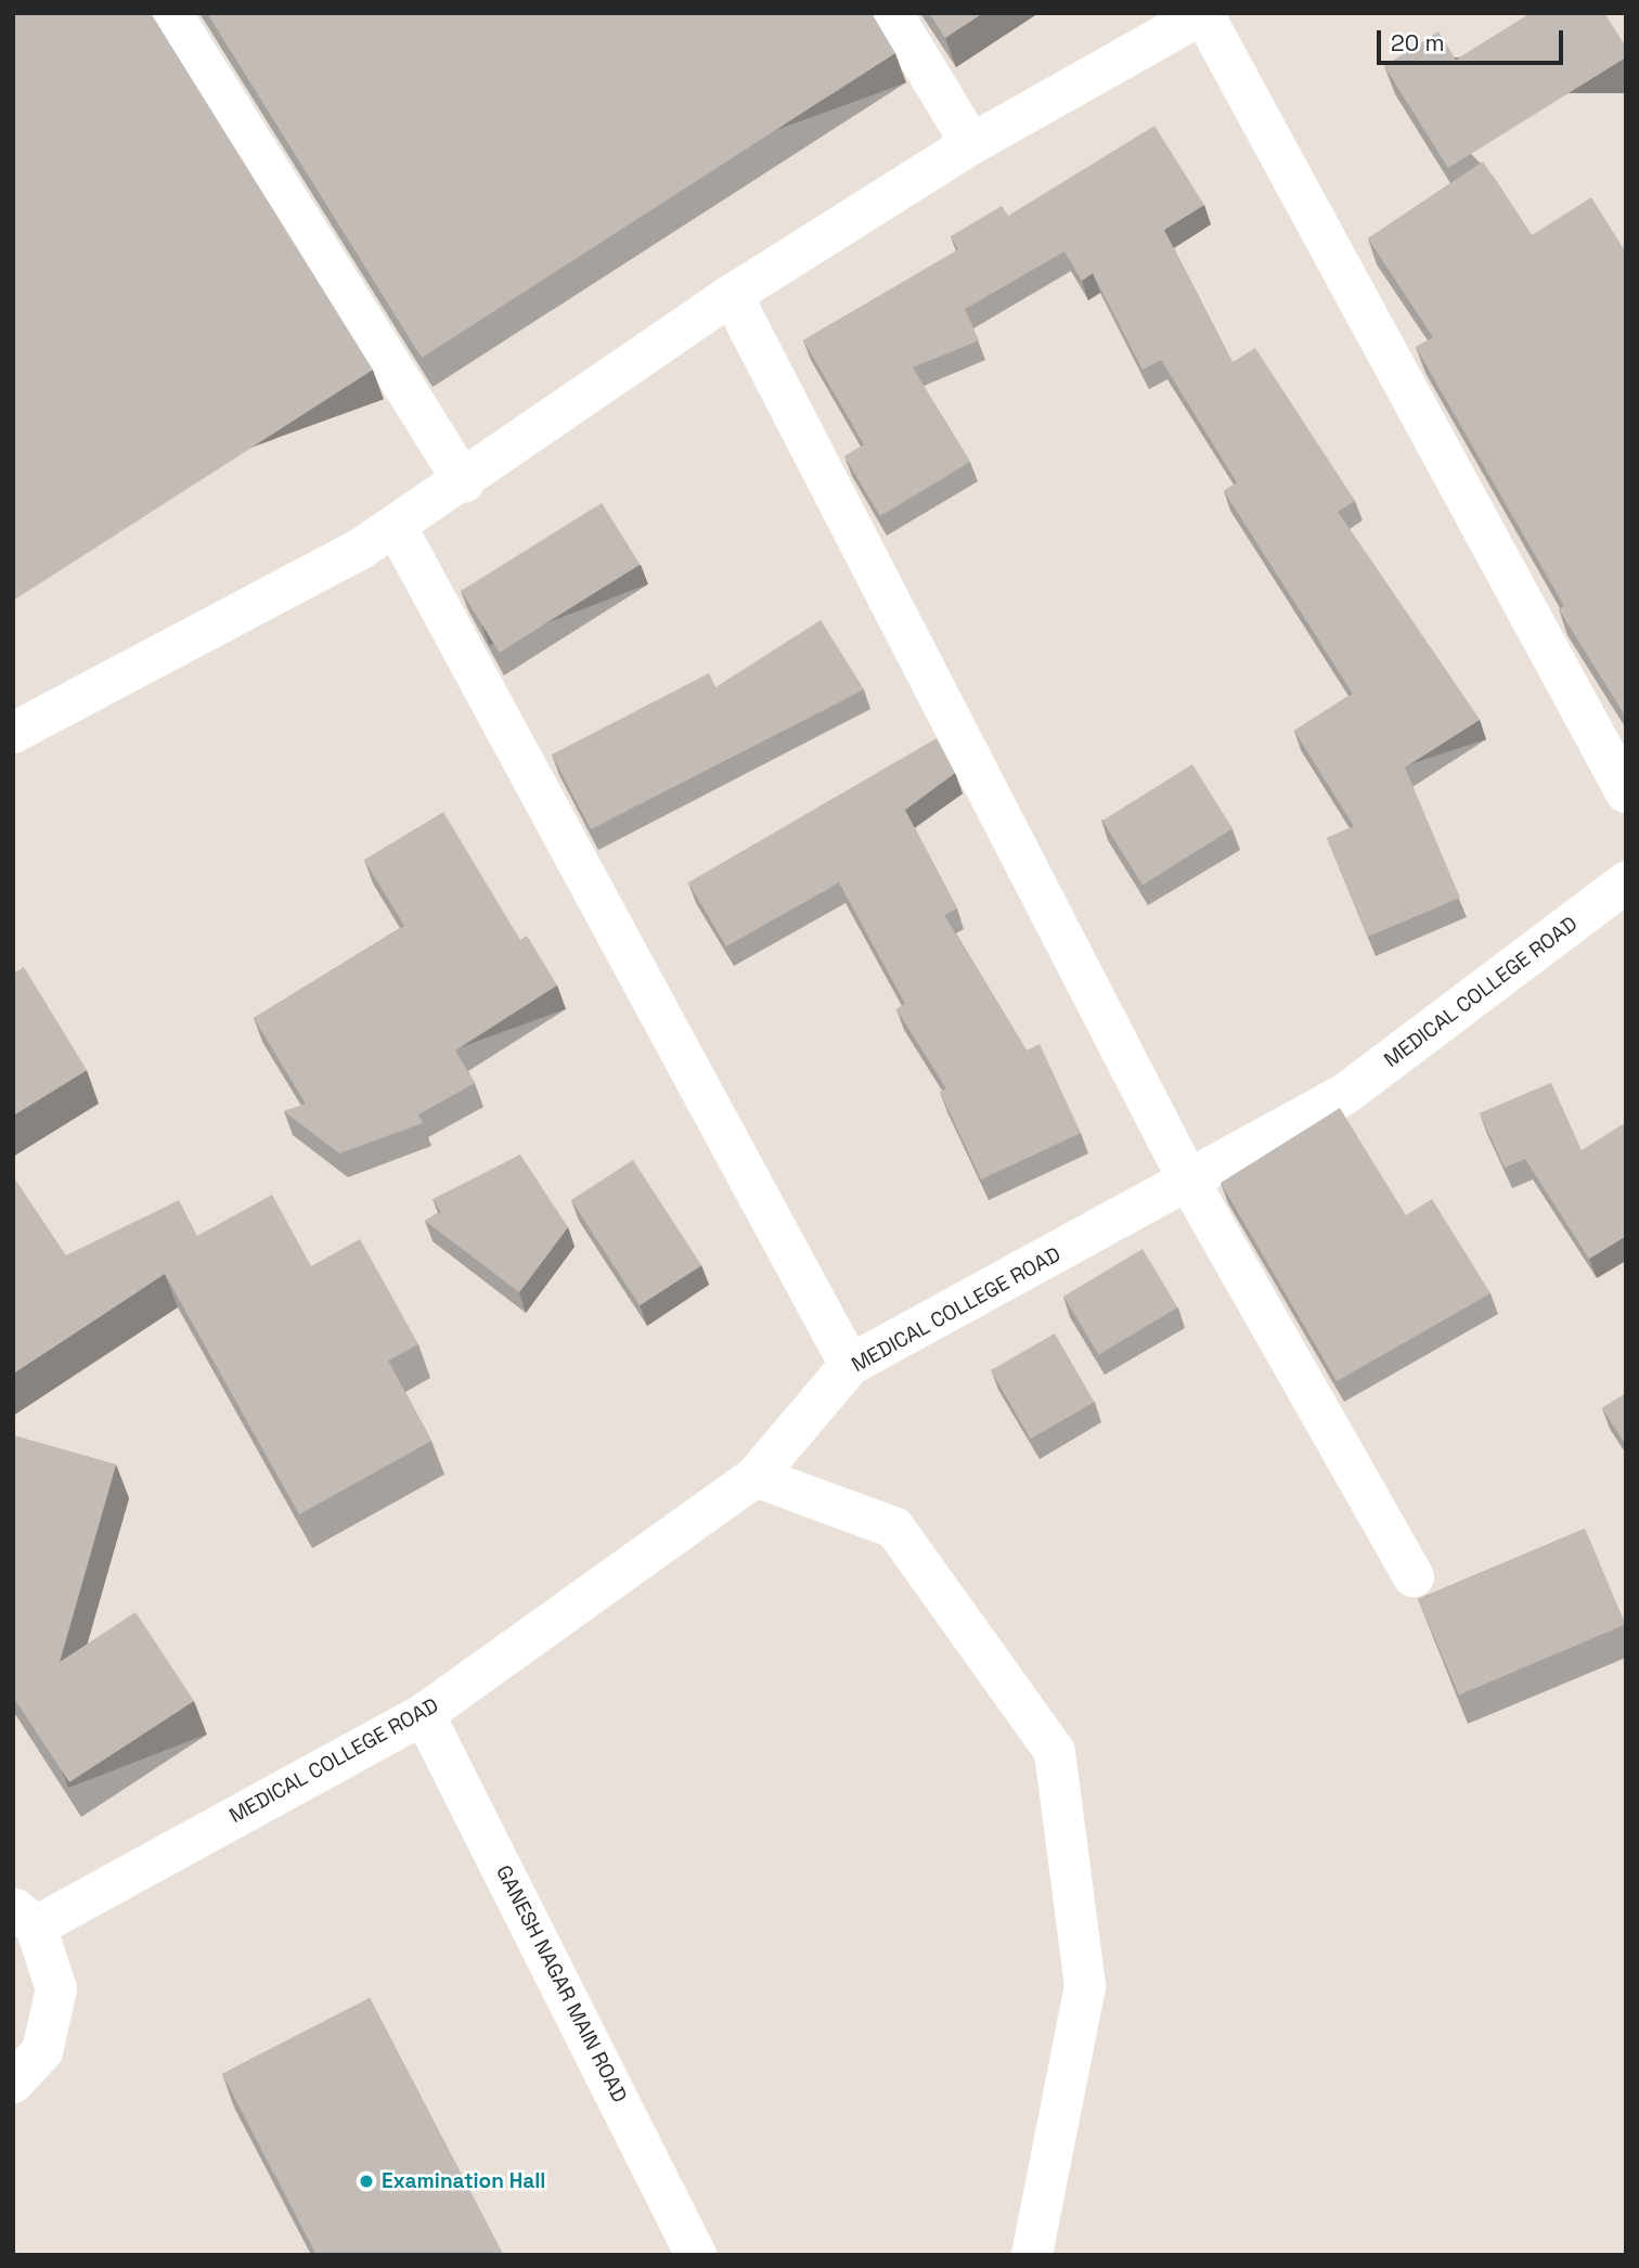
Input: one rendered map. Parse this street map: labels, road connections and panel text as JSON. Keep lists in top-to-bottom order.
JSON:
{
  "streets": {
    "street": ["MEDICAL COLLEGE ROAD", "GANESH NAGAR MAIN ROAD"]
  },
  "crossings": [
    ["MEDICAL COLLEGE ROAD", "GANESH NAGAR MAIN ROAD"]
  ],
  "places": ["Examination Hall"],
  "scale_bar": "20 m"
}
